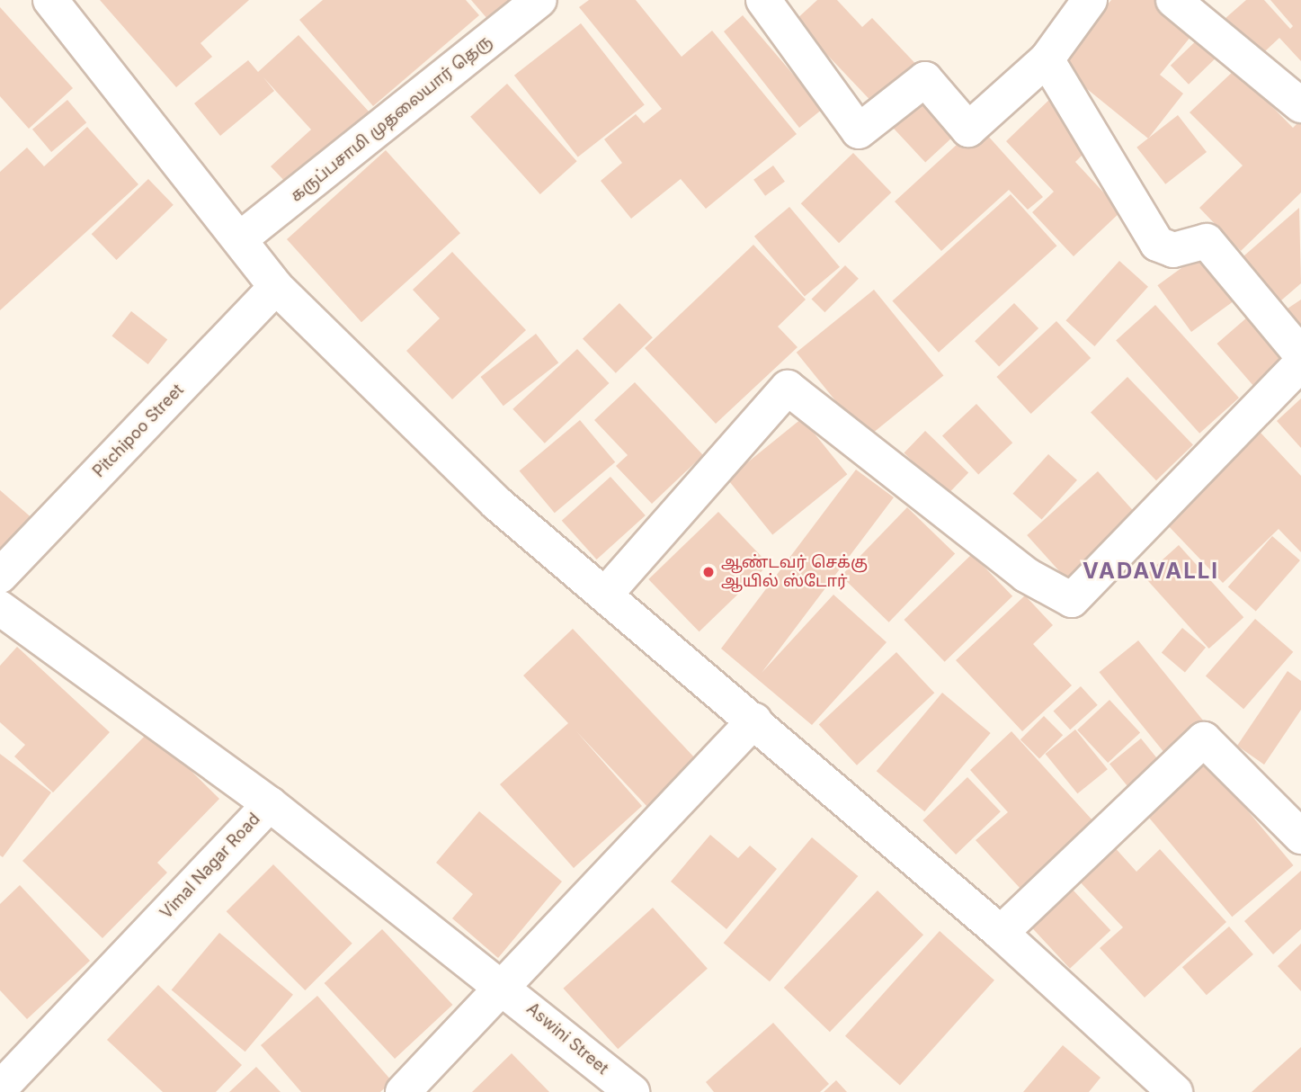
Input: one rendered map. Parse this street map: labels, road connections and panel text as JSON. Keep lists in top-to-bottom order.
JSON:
{
  "streets": {
    "street": [
      "கருப்பசாமி முதலையார் தெரு",
      "Pitchipoo Street",
      "Vimal Nagar Road",
      "Aswini Street"
    ]
  },
  "crossings": [
    ["Vimal Nagar Road", "Aswini Street"]
  ],
  "districts": ["VADAVALLI"],
  "places": ["ஆண்டவர் செக்கு ஆயில் ஸ்டோர்"]
}
